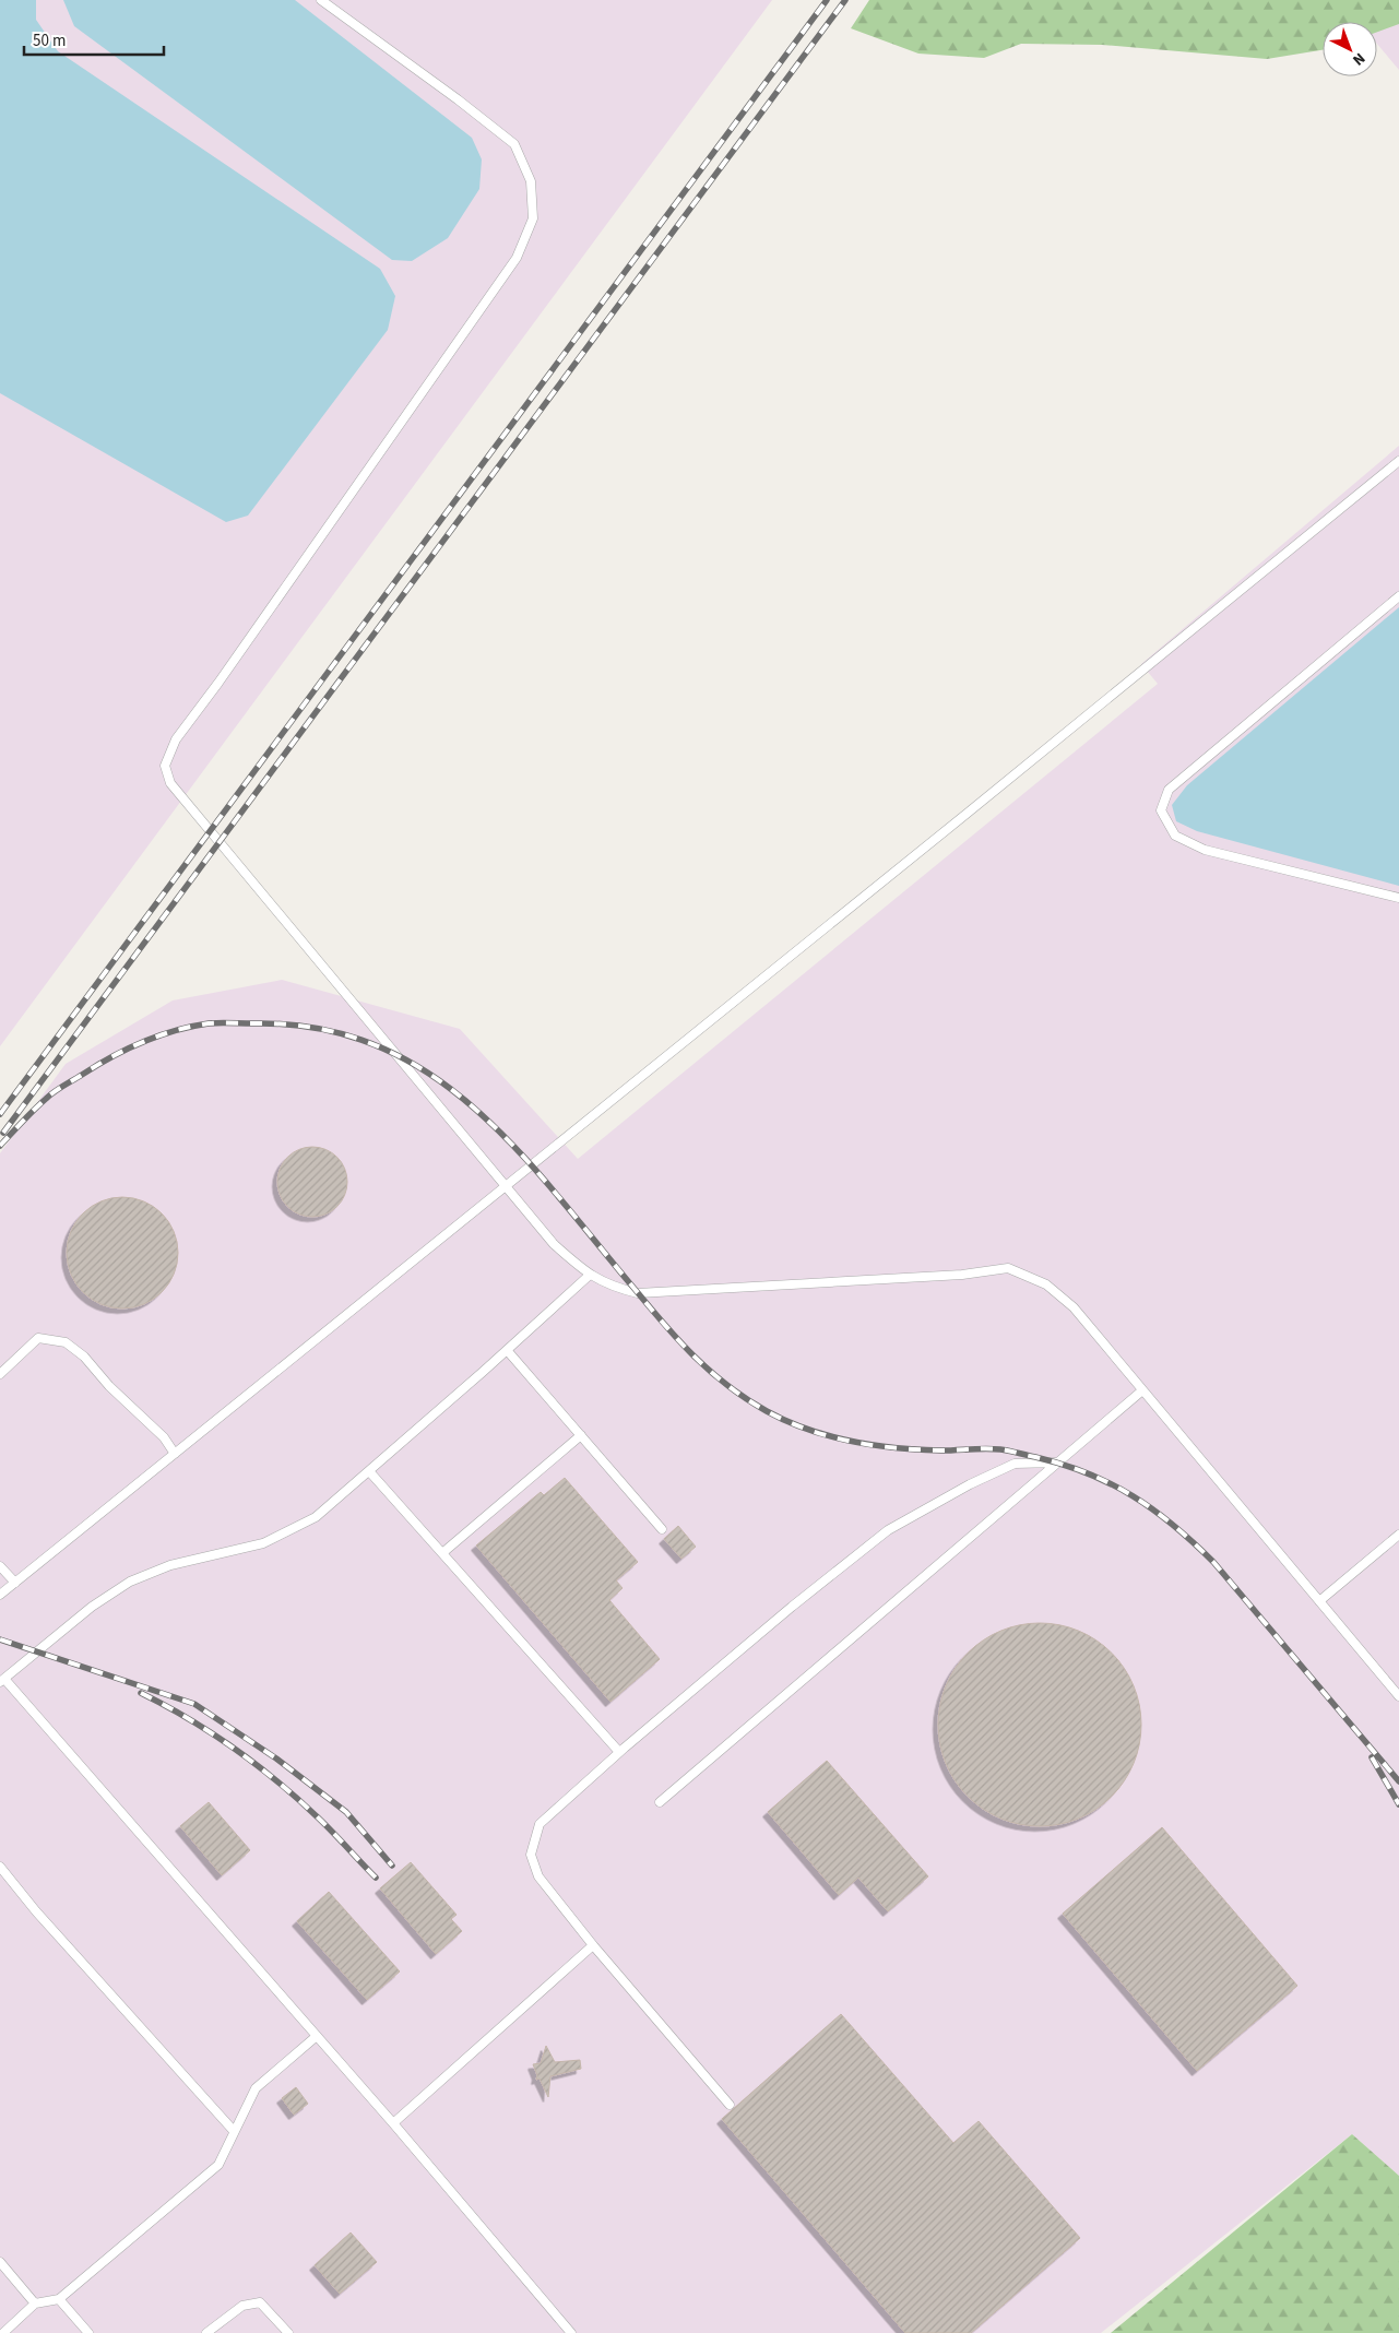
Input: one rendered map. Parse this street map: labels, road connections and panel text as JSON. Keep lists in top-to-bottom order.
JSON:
{
  "scale_bar": "50 m",
  "north": "bottom right"
}
